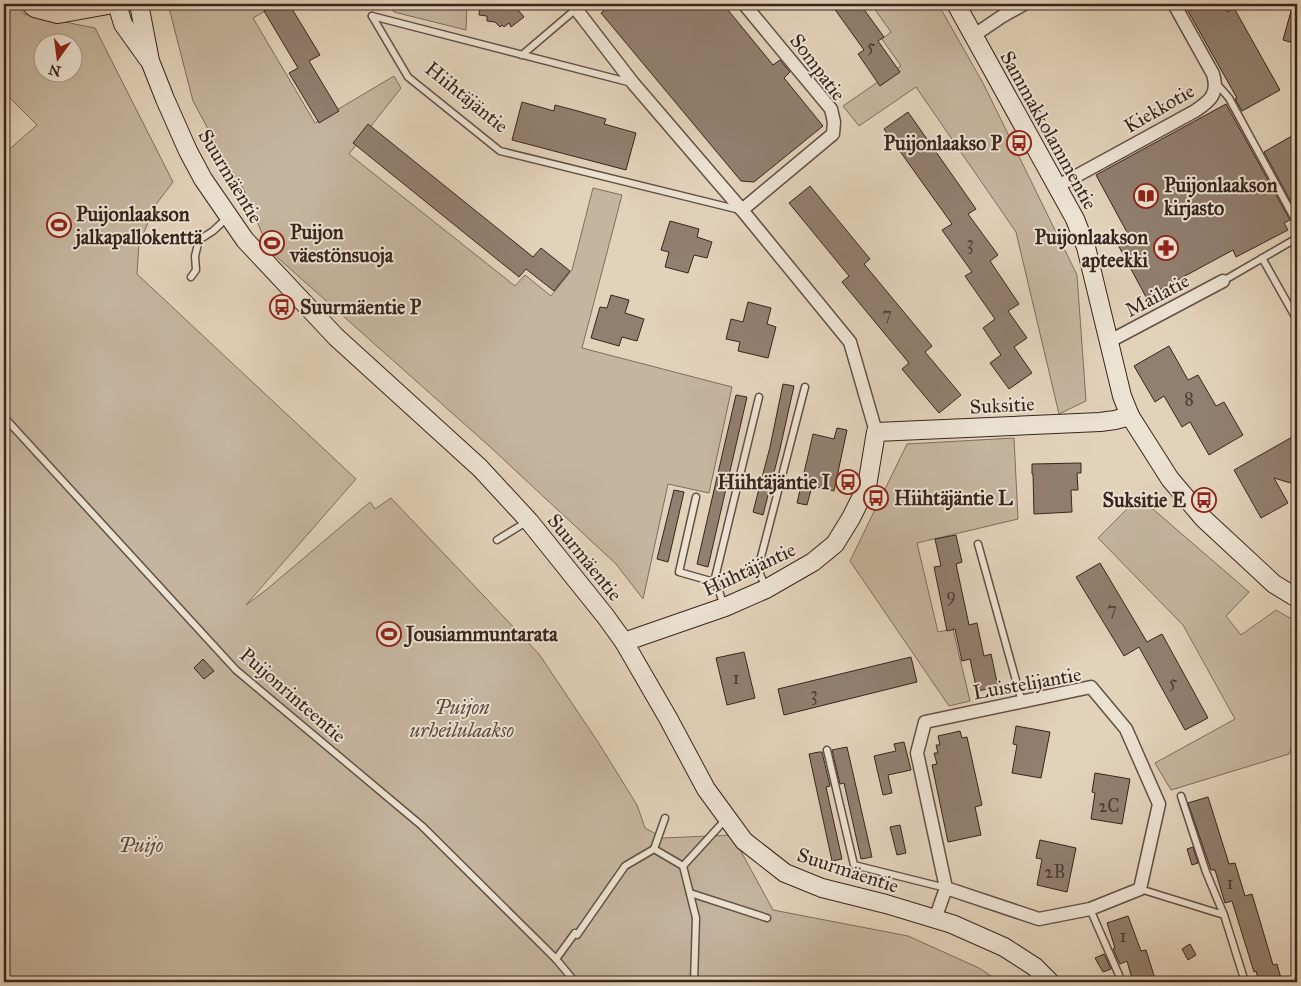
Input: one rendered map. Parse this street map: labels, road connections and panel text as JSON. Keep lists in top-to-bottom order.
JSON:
{
  "streets": {
    "main road": [
      "Hiihtäjäntie",
      "Sammakkolammentie",
      "Suurmäentie",
      "Suksitie"
    ],
    "street": [
      "Sompatie",
      "Kiekkotie",
      "Mailatie",
      "Luistelijantie"
    ],
    "lane": ["Puijonrinteentie"]
  },
  "crossings": [
    ["Sompatie", "Hiihtäjäntie"],
    ["Hiihtäjäntie", "Suurmäentie"],
    ["Hiihtäjäntie", "Suksitie"],
    ["Kiekkotie", "Sammakkolammentie"],
    ["Sammakkolammentie", "Mailatie"],
    ["Sammakkolammentie", "Suksitie"]
  ],
  "parks": ["Puijon urheilulaakso", "Puijo"],
  "places": {
    "bus stop": [
      "Puijonlaakso P",
      "Suurmäentie P",
      "Hiihtäjäntie I",
      "Hiihtäjäntie L",
      "Suksitie E"
    ],
    "library": ["Puijonlaakson kirjasto"],
    "sports": ["Puijonlaakson jalkapallokenttä", "Puijon väestönsuoja", "Jousiammuntarata"],
    "pharmacy": ["Puijonlaakson apteekki"]
  },
  "house_numbers": [
    "5",
    "3",
    "7",
    "8",
    "9",
    "7",
    "1",
    "5",
    "3",
    "2C",
    "2B",
    "1",
    "1"
  ],
  "north": "bottom"
}
